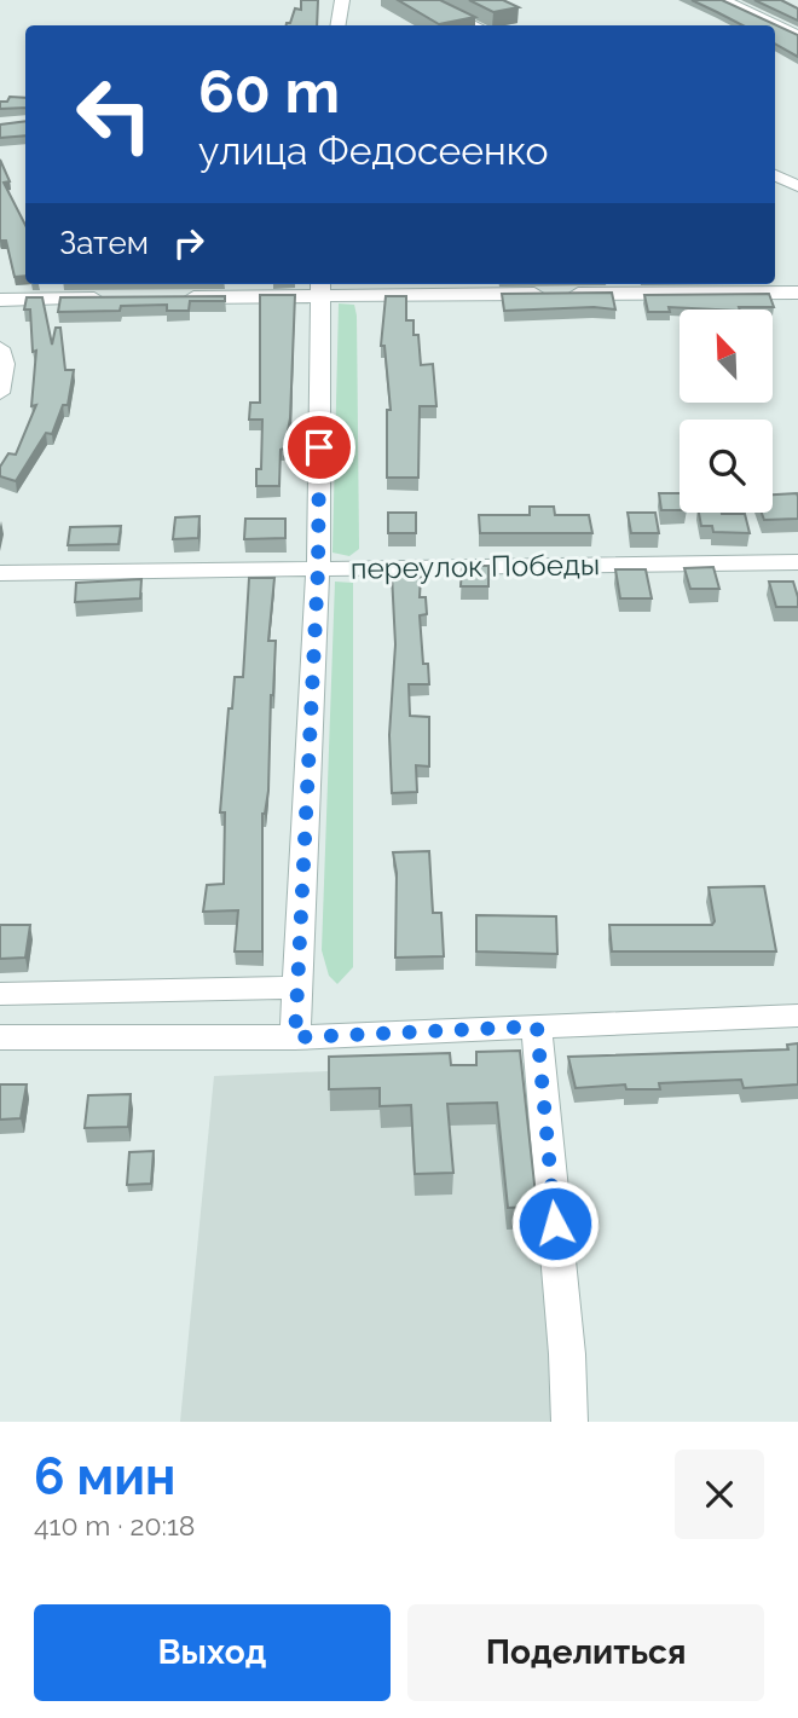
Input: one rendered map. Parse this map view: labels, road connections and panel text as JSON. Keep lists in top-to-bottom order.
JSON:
{
  "streets": {
    "street": ["переулок Победы"]
  },
  "north": "top left",
  "page": {
    "turn": ["60 m", "улица Федосеенко"],
    "then": "Затем",
    "heading": ["6 мин", "410 m · 20:18"],
    "buttons": ["Выход", "Поделиться"]
  }
}
